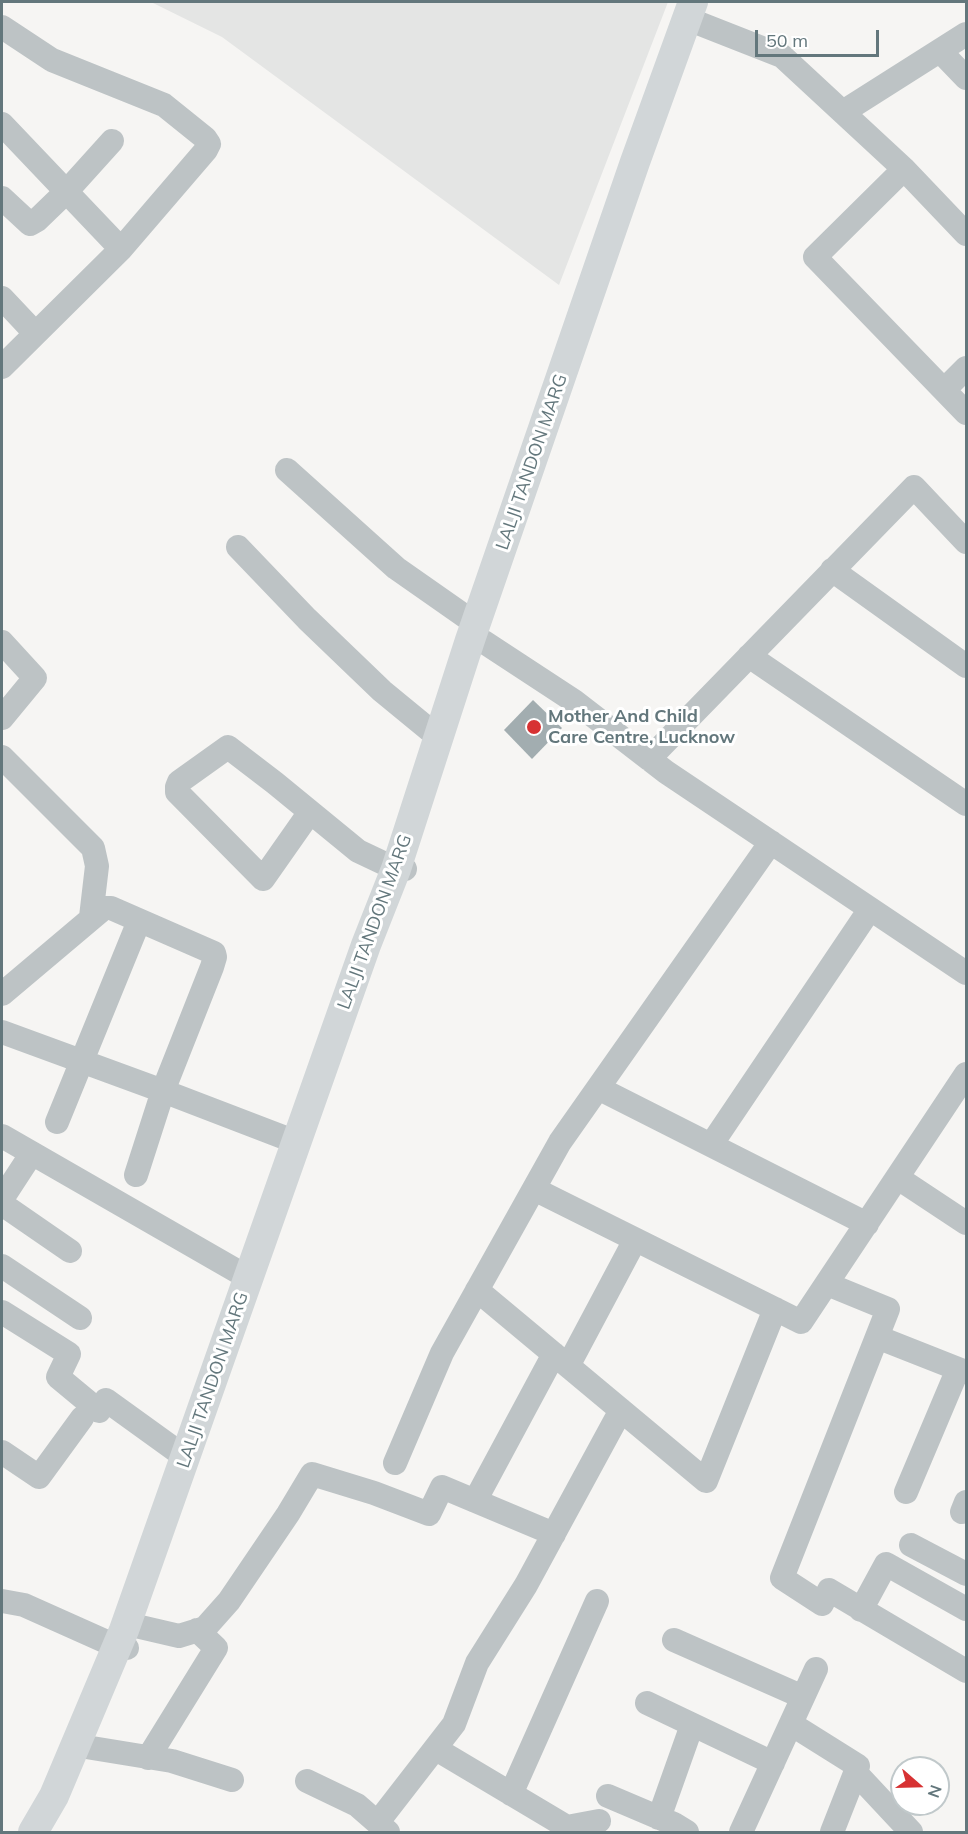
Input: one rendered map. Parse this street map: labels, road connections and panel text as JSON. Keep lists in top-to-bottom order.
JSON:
{
  "streets": {
    "main road": ["LALJI TANDON MARG"]
  },
  "places": ["Mother And Child Care Centre, Lucknow"],
  "scale_bar": "50 m",
  "north": "right"
}
